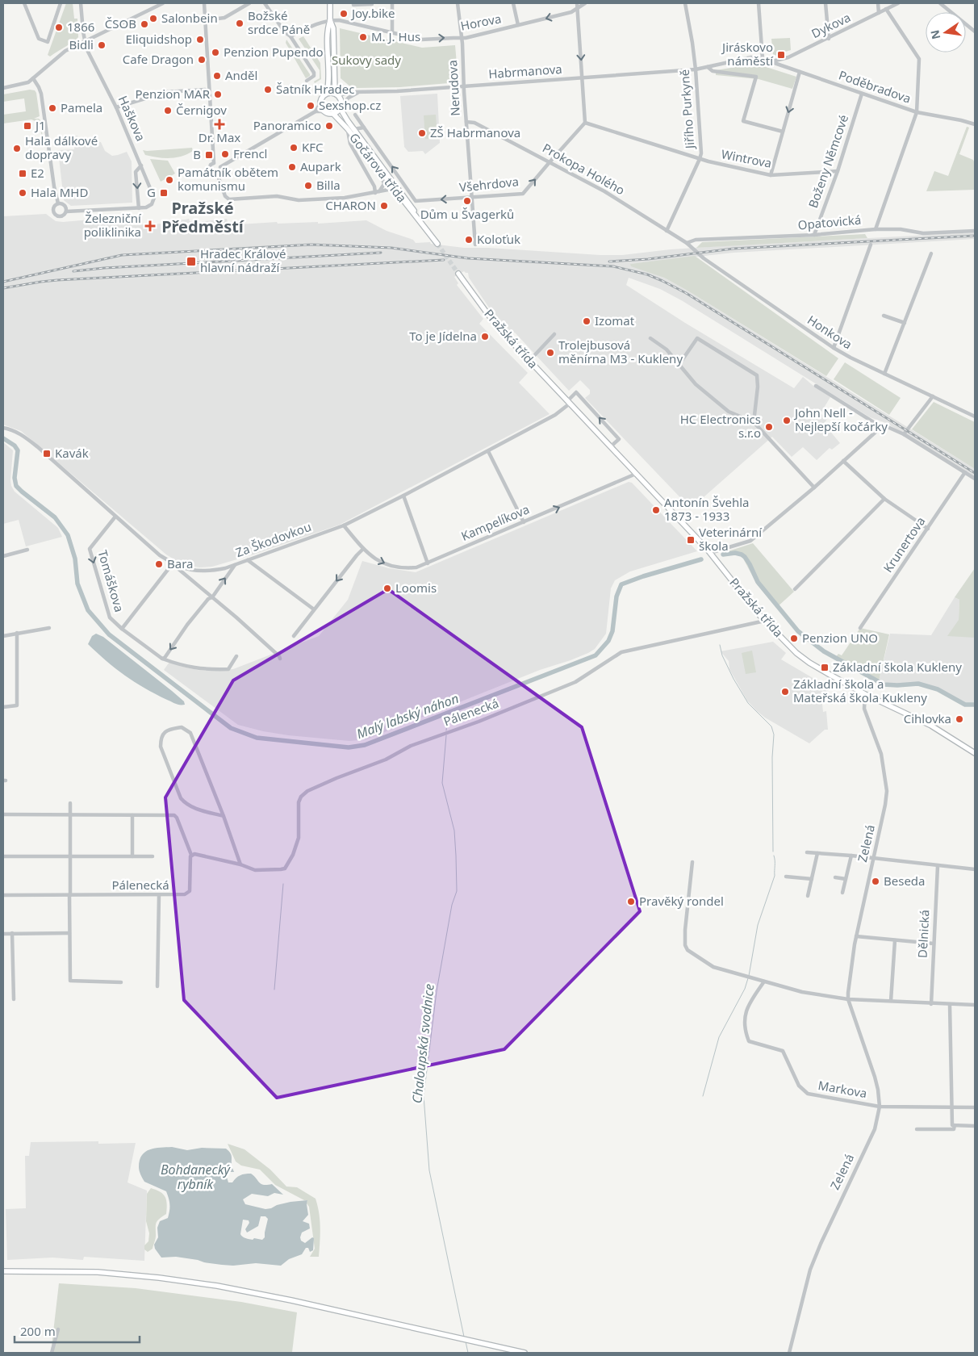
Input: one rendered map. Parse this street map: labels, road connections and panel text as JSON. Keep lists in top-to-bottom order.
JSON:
{
  "streets": {
    "street": [
      "Horova",
      "Dykova",
      "Habrmanova",
      "Poděbradova",
      "Nerudova",
      "Jiřího Purkyně",
      "Haškova",
      "Wintrova",
      "Boženy Němcové",
      "Gočárova třída",
      "Prokopa Holého",
      "Všehrdova",
      "Opatovická",
      "Honkova",
      "Pražská třída",
      "Kampelíkova",
      "Za Škodovkou",
      "Krunertova",
      "Tomáškova",
      "Pálenecká",
      "Zelená",
      "Dělnická",
      "Markova"
    ]
  },
  "crossings": [
    ["Horova", "Nerudova"],
    ["Dykova", "Poděbradova"],
    ["Habrmanova", "Nerudova"],
    ["Habrmanova", "Jiřího Purkyně"],
    ["Habrmanova", "Gočárova třída"],
    ["Poděbradova", "Boženy Němcové"],
    ["Nerudova", "Prokopa Holého"],
    ["Nerudova", "Všehrdova"],
    ["Jiřího Purkyně", "Wintrova"],
    ["Jiřího Purkyně", "Prokopa Holého"],
    ["Wintrova", "Boženy Němcové"],
    ["Wintrova", "Všehrdova"],
    ["Boženy Němcové", "Opatovická"],
    ["Gočárova třída", "Všehrdova"],
    ["Prokopa Holého", "Všehrdova"],
    ["Prokopa Holého", "Opatovická"],
    ["Prokopa Holého", "Honkova"],
    ["Opatovická", "Honkova"],
    ["Pražská třída", "Kampelíkova"],
    ["Pražská třída", "Za Škodovkou"],
    ["Pražská třída", "Pálenecká"],
    ["Pražská třída", "Zelená"],
    ["Kampelíkova", "Za Škodovkou"],
    ["Za Škodovkou", "Tomáškova"],
    ["Zelená", "Markova"]
  ],
  "one_way": ["Kampelíkova", "Tomáškova"],
  "districts": ["Pražské Předměstí"],
  "water": ["Malý labský náhon", "Chaloupská svodnice", "Bohdanecký rybník"],
  "parks": ["Sukovy sady"],
  "places": {
    "other": [
      "Joy.bike",
      "Salonbein",
      "Božské srdce Páně",
      "ČSOB",
      "1866",
      "M. J. Hus",
      "Eliquidshop",
      "Bidli",
      "Penzion Pupendo",
      "Cafe Dragon",
      "Anděl",
      "Šatník Hradec",
      "Penzion MAR",
      "Sexshop.cz",
      "Pamela",
      "Černigov",
      "Panoramico",
      "ZŠ Habrmanova",
      "KFC",
      "Hala dálkové dopravy",
      "Frencl",
      "Aupark",
      "Památník obětem komunismu",
      "Billa",
      "Hala MHD",
      "Dům u Švagerků",
      "CHARON",
      "Koloťuk",
      "Izomat",
      "To je Jídelna",
      "Trolejbusová měnírna M3 - Kukleny",
      "John Nell - Nejlepší kočárky",
      "HC Electronics s.r.o",
      "Antonín Švehla 1873 - 1933",
      "Bara",
      "Loomis",
      "Penzion UNO",
      "Základní škola a Mateřská škola Kukleny",
      "Cihlovka",
      "Beseda",
      "Pravěký rondel"
    ],
    "transit": [
      "Jiráskovo náměstí",
      "J1",
      "B",
      "E2",
      "G",
      "Hradec Králové hlavní nádraží",
      "Kavák",
      "Veterinární škola",
      "Základní škola Kukleny"
    ],
    "health": ["Dr. Max", "Železniční poliklinika"]
  },
  "scale_bar": "200 m",
  "north": "left"
}
